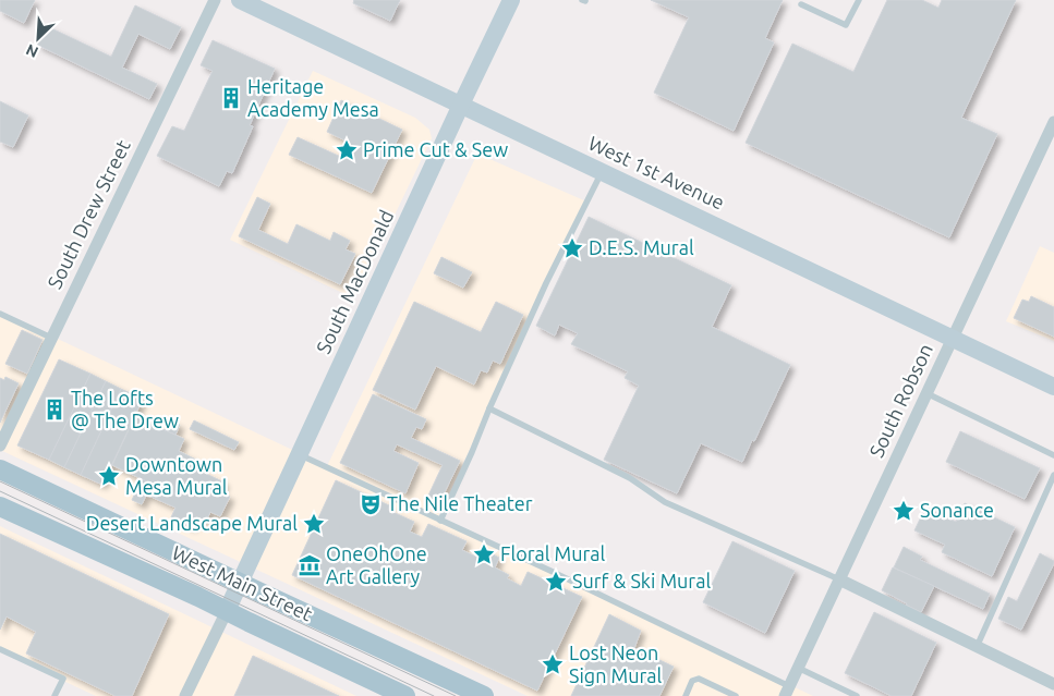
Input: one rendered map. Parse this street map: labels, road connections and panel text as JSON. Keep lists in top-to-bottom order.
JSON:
{
  "streets": {
    "main road": ["West Main Street"],
    "street": [
      "West 1st Avenue",
      "South Drew Street",
      "South MacDonald",
      "South Robson"
    ]
  },
  "crossings": [
    ["West 1st Avenue", "South MacDonald"],
    ["West 1st Avenue", "South Robson"],
    ["South MacDonald", "West Main Street"]
  ],
  "places": {
    "building": ["Heritage Academy Mesa", "The Lofts @ The Drew"],
    "place": [
      "Prime Cut & Sew",
      "D.E.S. Mural",
      "Downtown Mesa Mural",
      "Sonance",
      "Desert Landscape Mural",
      "Floral Mural",
      "Surf & Ski Mural",
      "Lost Neon Sign Mural"
    ],
    "theatre": ["The Nile Theater"],
    "museum": ["OneOhOne Art Gallery"]
  },
  "north": "bottom left"
}
